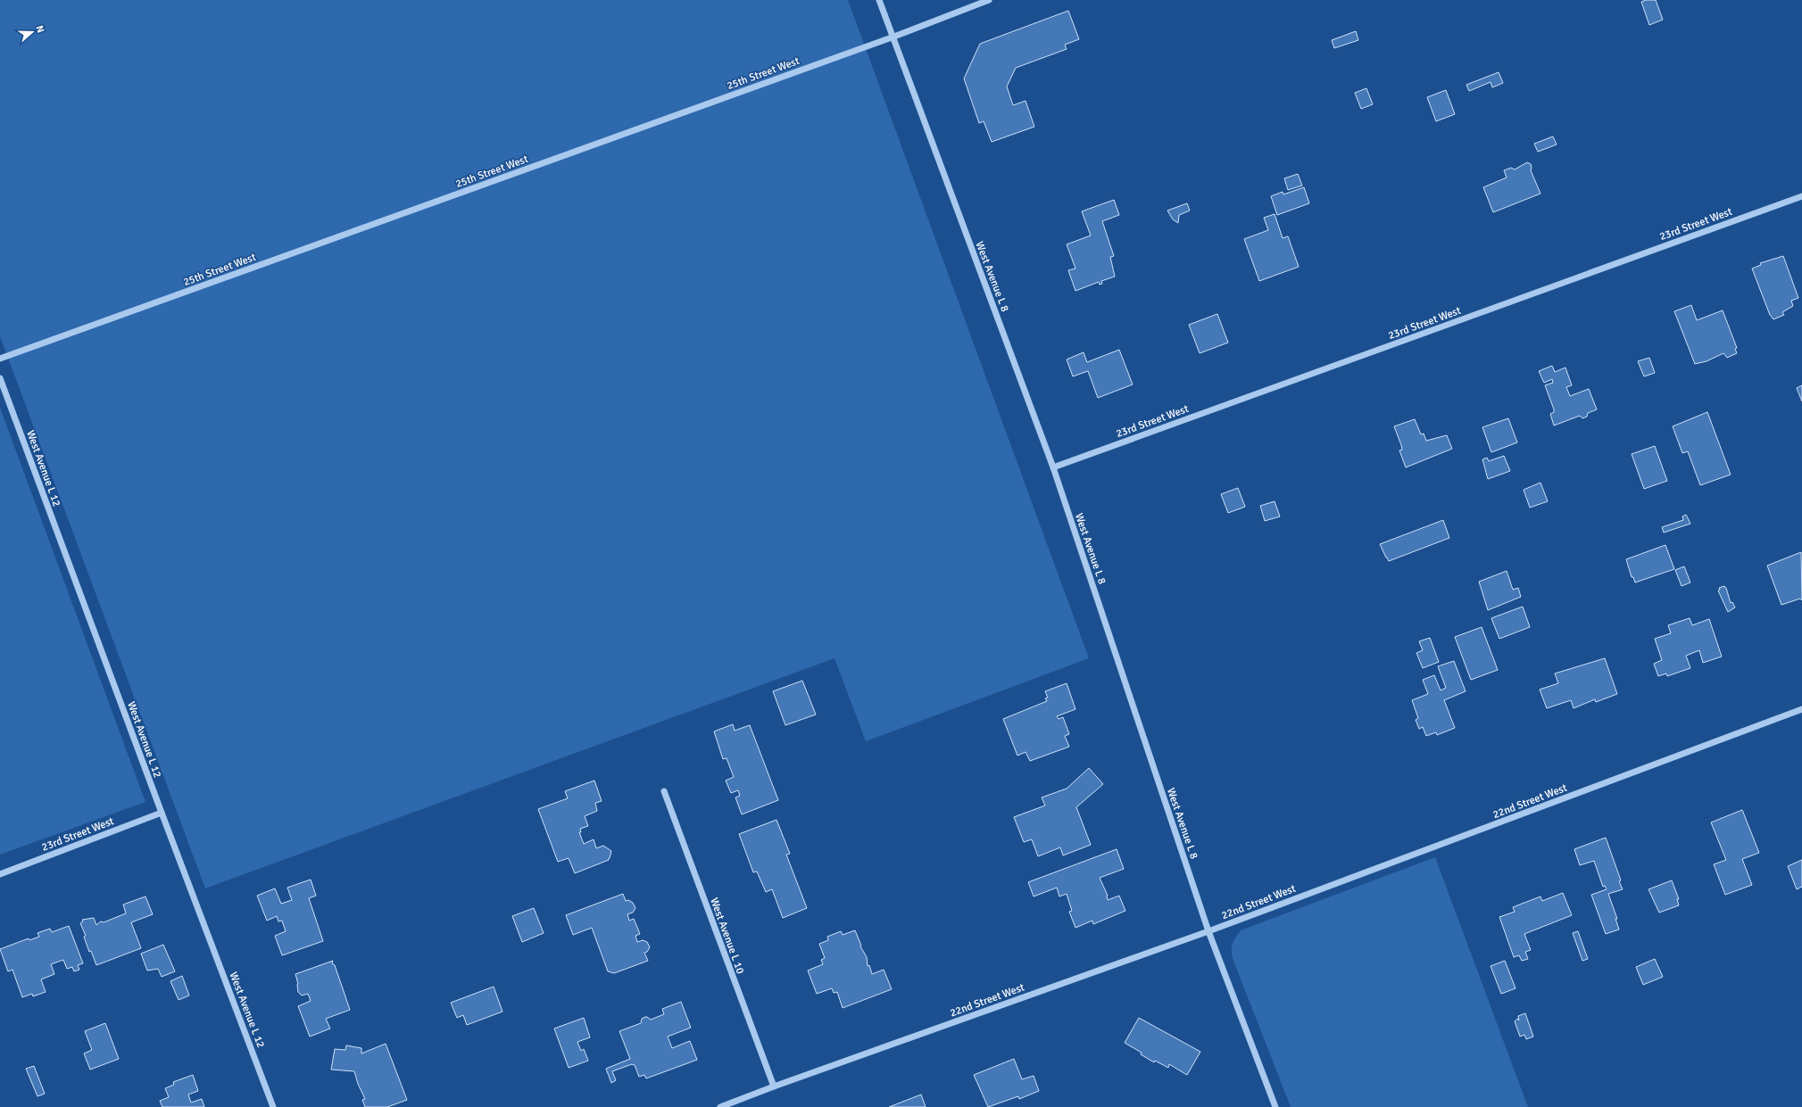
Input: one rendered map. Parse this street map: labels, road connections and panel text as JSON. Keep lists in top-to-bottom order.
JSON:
{
  "streets": {
    "street": [
      "25th Street West",
      "23rd Street West",
      "West Avenue L 8",
      "West Avenue L 12",
      "22nd Street West",
      "West Avenue L 10"
    ]
  },
  "crossings": [
    ["25th Street West", "West Avenue L 8"],
    ["23rd Street West", "West Avenue L 8"],
    ["23rd Street West", "West Avenue L 12"],
    ["West Avenue L 8", "22nd Street West"],
    ["22nd Street West", "West Avenue L 10"]
  ],
  "north": "right"
}
